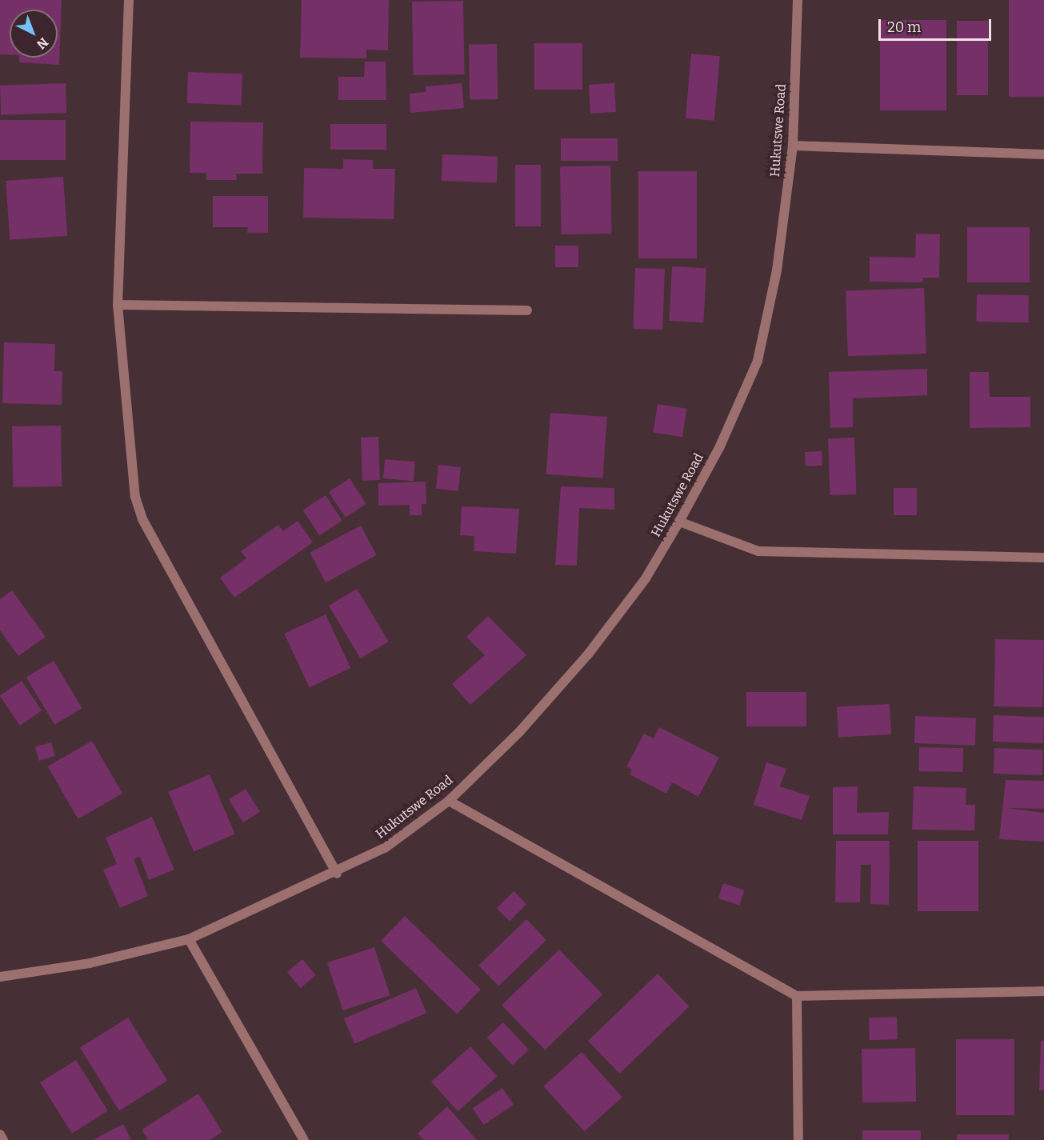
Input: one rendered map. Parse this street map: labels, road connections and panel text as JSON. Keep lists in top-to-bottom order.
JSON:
{
  "streets": {
    "street": ["Hukutswe Road"]
  },
  "scale_bar": "20 m",
  "north": "bottom right"
}
